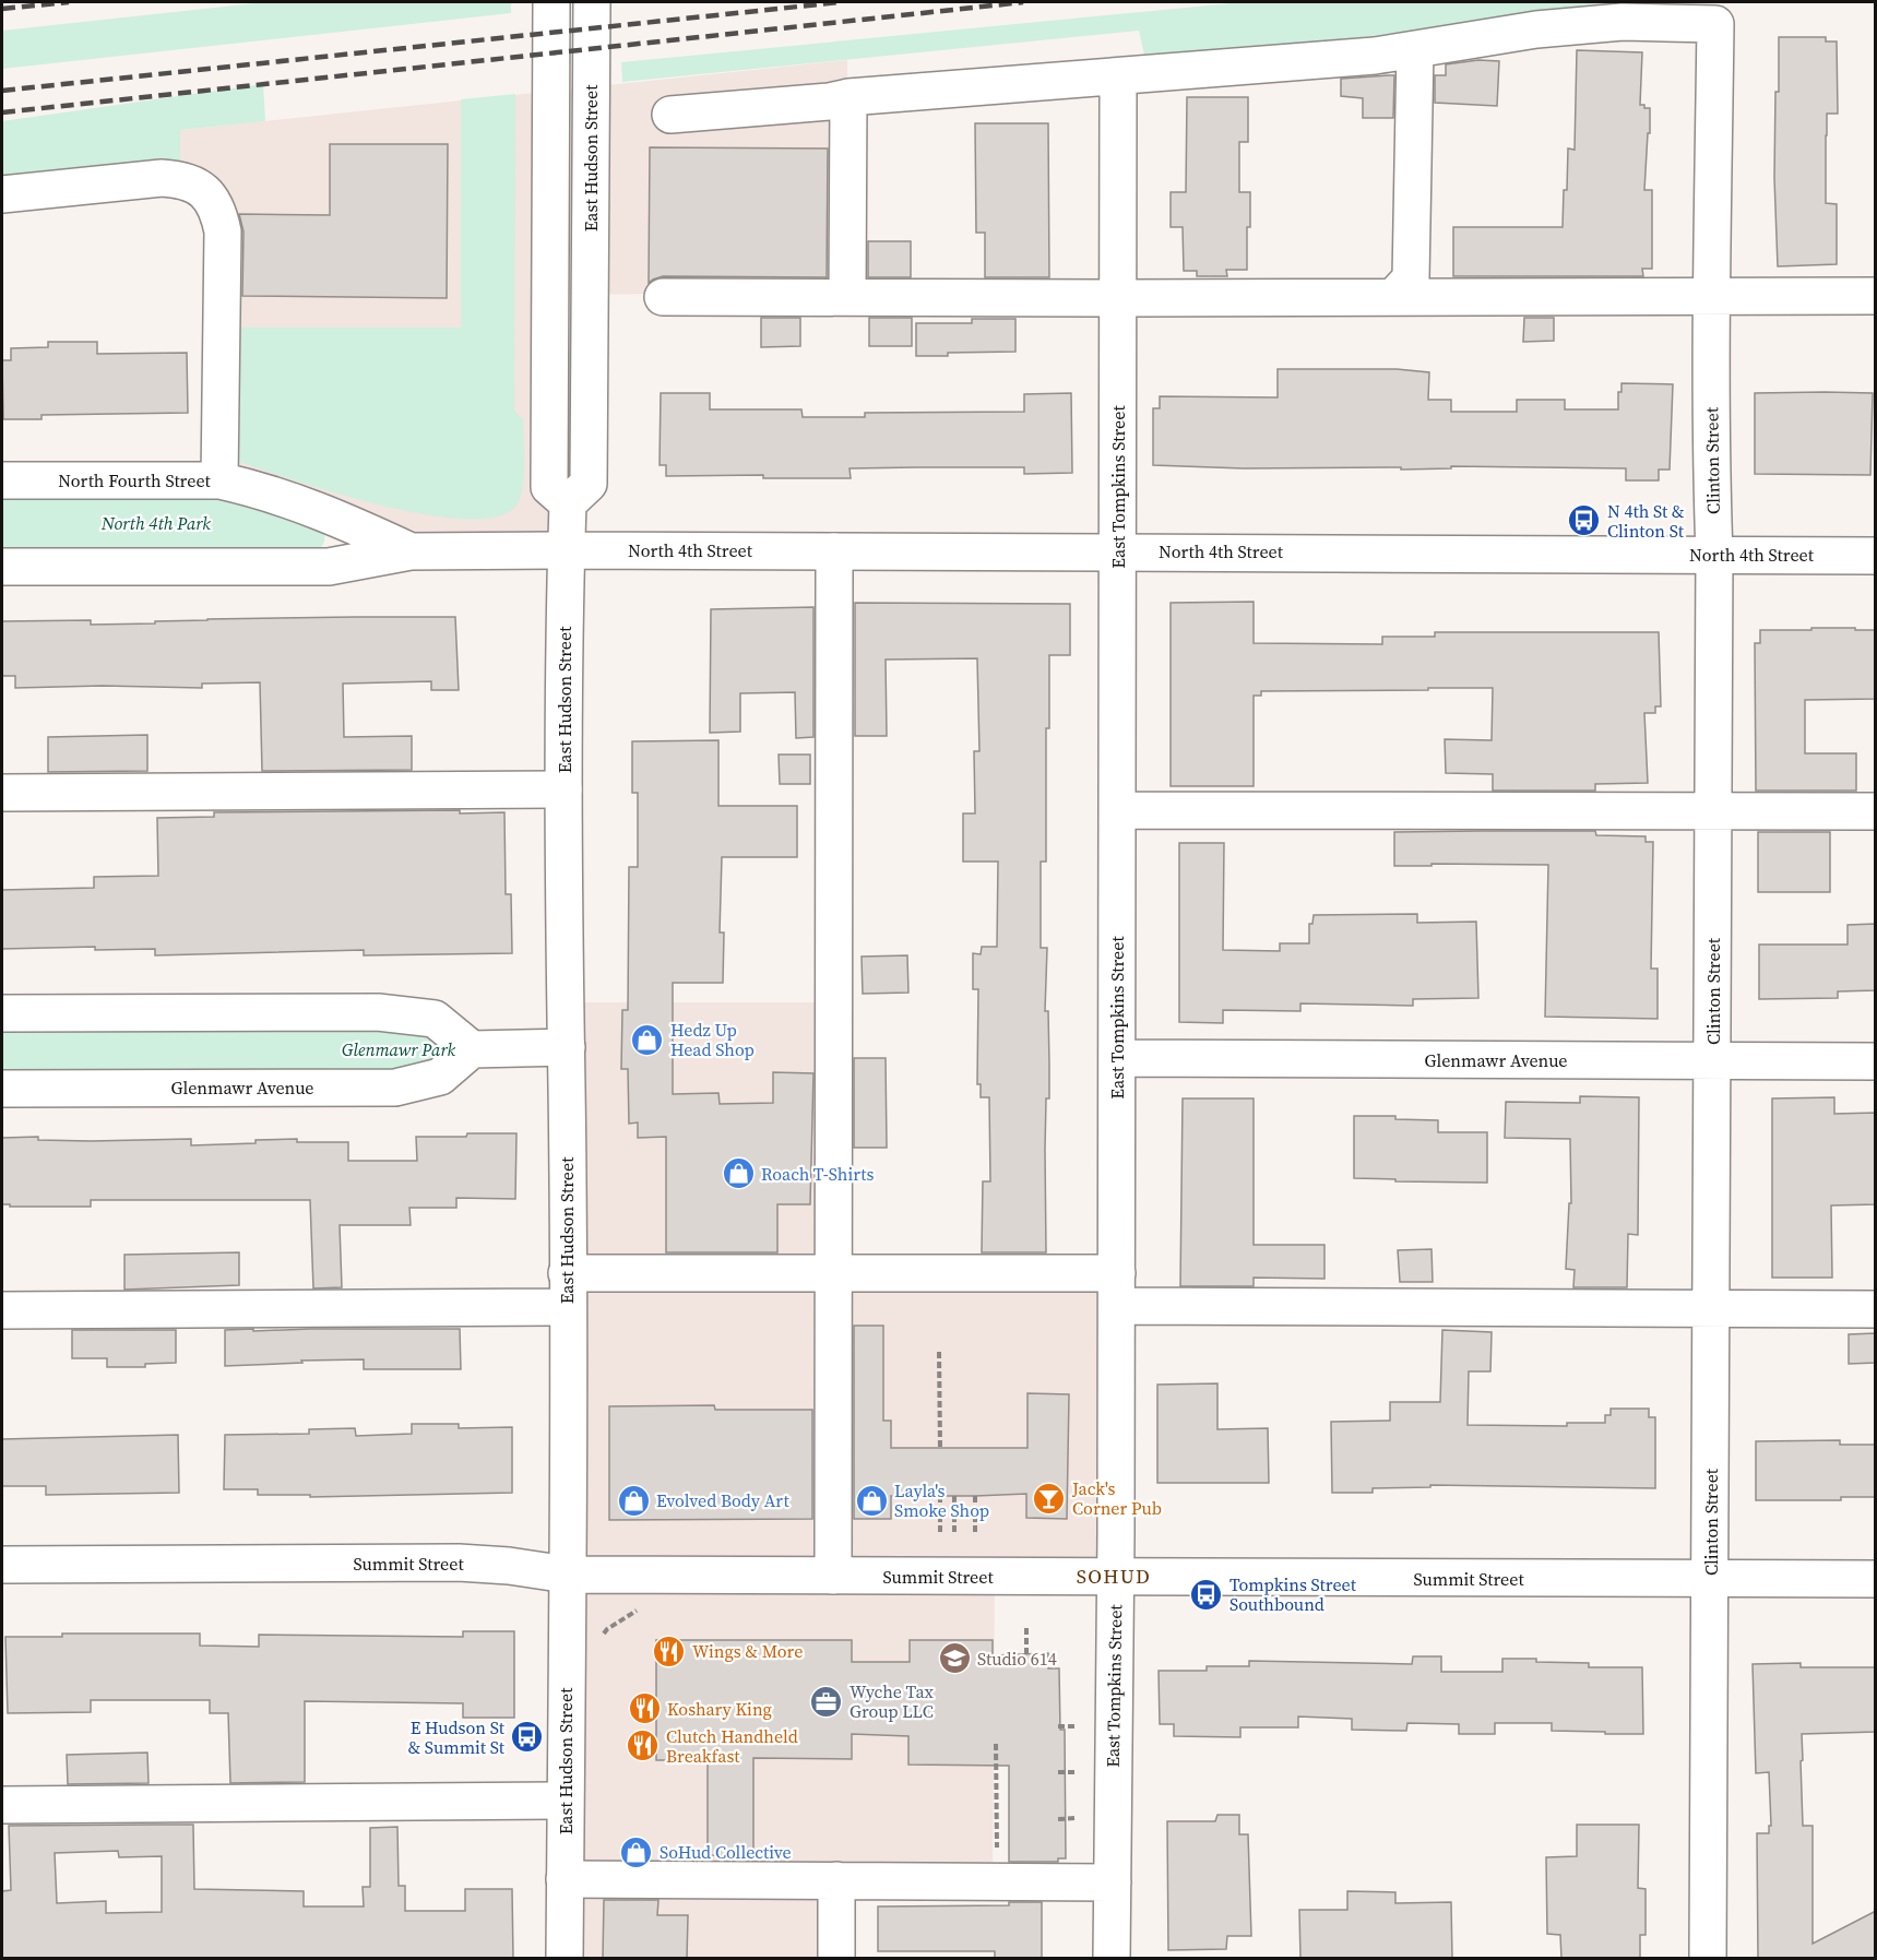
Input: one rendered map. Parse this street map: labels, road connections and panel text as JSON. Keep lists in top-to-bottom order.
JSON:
{
  "streets": {
    "street": [
      "East Hudson Street",
      "Clinton Street",
      "North Fourth Street",
      "East Tompkins Street",
      "North 4th Street",
      "Glenmawr Avenue",
      "Summit Street"
    ]
  },
  "crossings": [
    ["East Hudson Street", "North Fourth Street"],
    ["East Hudson Street", "North 4th Street"],
    ["East Hudson Street", "Summit Street"],
    ["Clinton Street", "North 4th Street"],
    ["Clinton Street", "Glenmawr Avenue"],
    ["Clinton Street", "Summit Street"],
    ["North Fourth Street", "North 4th Street"],
    ["East Tompkins Street", "North 4th Street"],
    ["East Tompkins Street", "Glenmawr Avenue"],
    ["East Tompkins Street", "Summit Street"]
  ],
  "districts": ["SOHUD"],
  "parks": ["North 4th Park", "Glenmawr Park"],
  "places": {
    "bus stop": ["N 4th St & Clinton St", "Tompkins Street Southbound", "E Hudson St & Summit St"],
    "shop": [
      "Hedz Up Head Shop",
      "Roach T-Shirts",
      "Evolved Body Art",
      "Layla's Smoke Shop",
      "SoHud Collective"
    ],
    "bar": ["Jack's Corner Pub"],
    "restaurant": ["Wings & More", "Koshary King", "Clutch Handheld Breakfast"],
    "school or university": ["Studio 614"],
    "office": ["Wyche Tax Group LLC"]
  }
}
